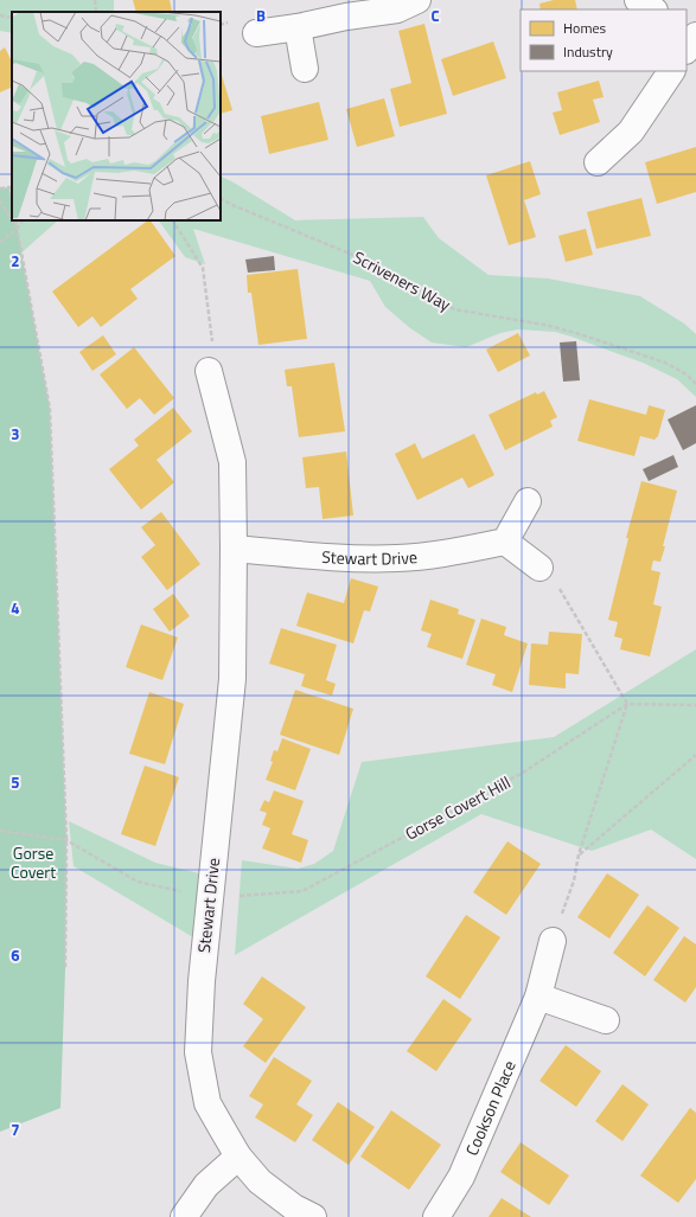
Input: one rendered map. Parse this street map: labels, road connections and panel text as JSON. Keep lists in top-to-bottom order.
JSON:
{
  "streets": {
    "street": ["Stewart Drive", "Cookson Place"],
    "path": ["Scriveners Way", "Gorse Covert Hill"]
  },
  "crossings": [
    ["Stewart Drive", "Gorse Covert Hill"]
  ],
  "parks": ["Gorse Covert"],
  "legend": ["Homes", "Industry"],
  "grid": {
    "columns": ["B", "C"],
    "rows": [
      "2",
      "3",
      "4",
      "5",
      "6",
      "7"
    ]
  }
}
